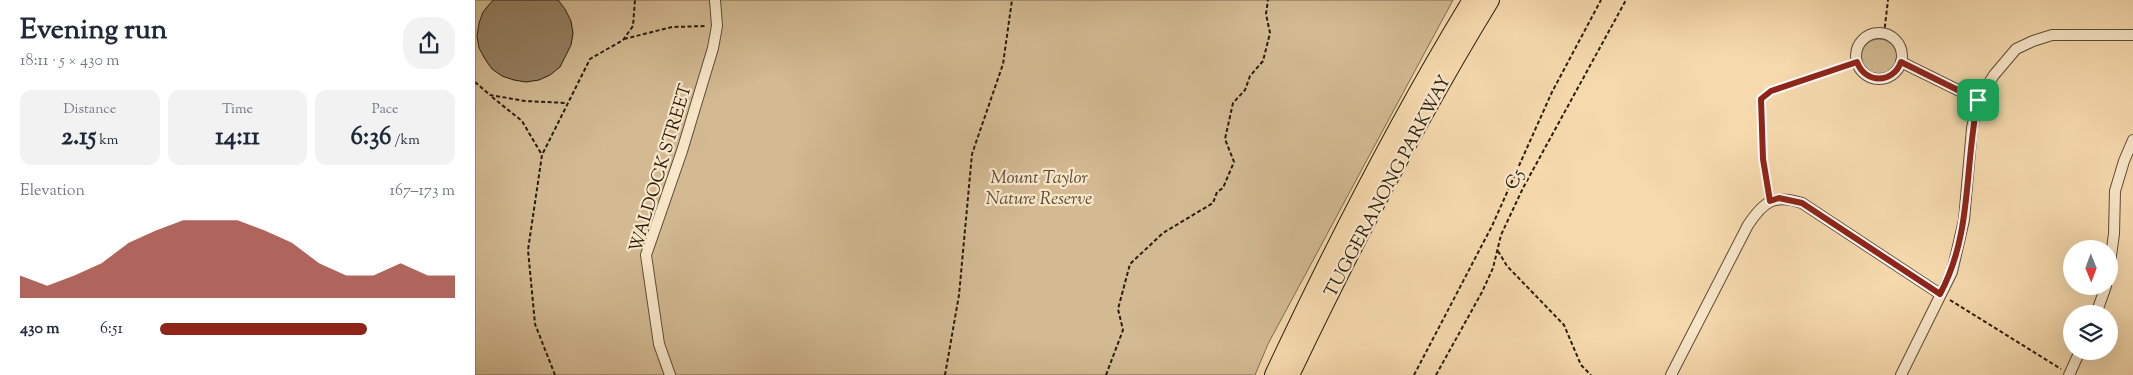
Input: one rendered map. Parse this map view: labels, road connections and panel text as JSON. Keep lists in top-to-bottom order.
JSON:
{
  "streets": {
    "highway": ["TUGGERANONG PARKWAY"],
    "street": ["WALDOCK STREET"],
    "path": ["C5"]
  },
  "parks": ["Mount Taylor Nature Reserve"],
  "north": "bottom",
  "page": {
    "heading": ["Evening run", "18:11 · 5 × 430 m"],
    "stats": [
      ["Distance", "2.15 km"],
      ["Time", "14:11"],
      ["Pace", "6:36 /km"]
    ],
    "chart": ["Elevation", "167–173 m"],
    "list": [
      {
        "name": "430 m",
        "note": "6:51"
      }
    ]
  }
}
